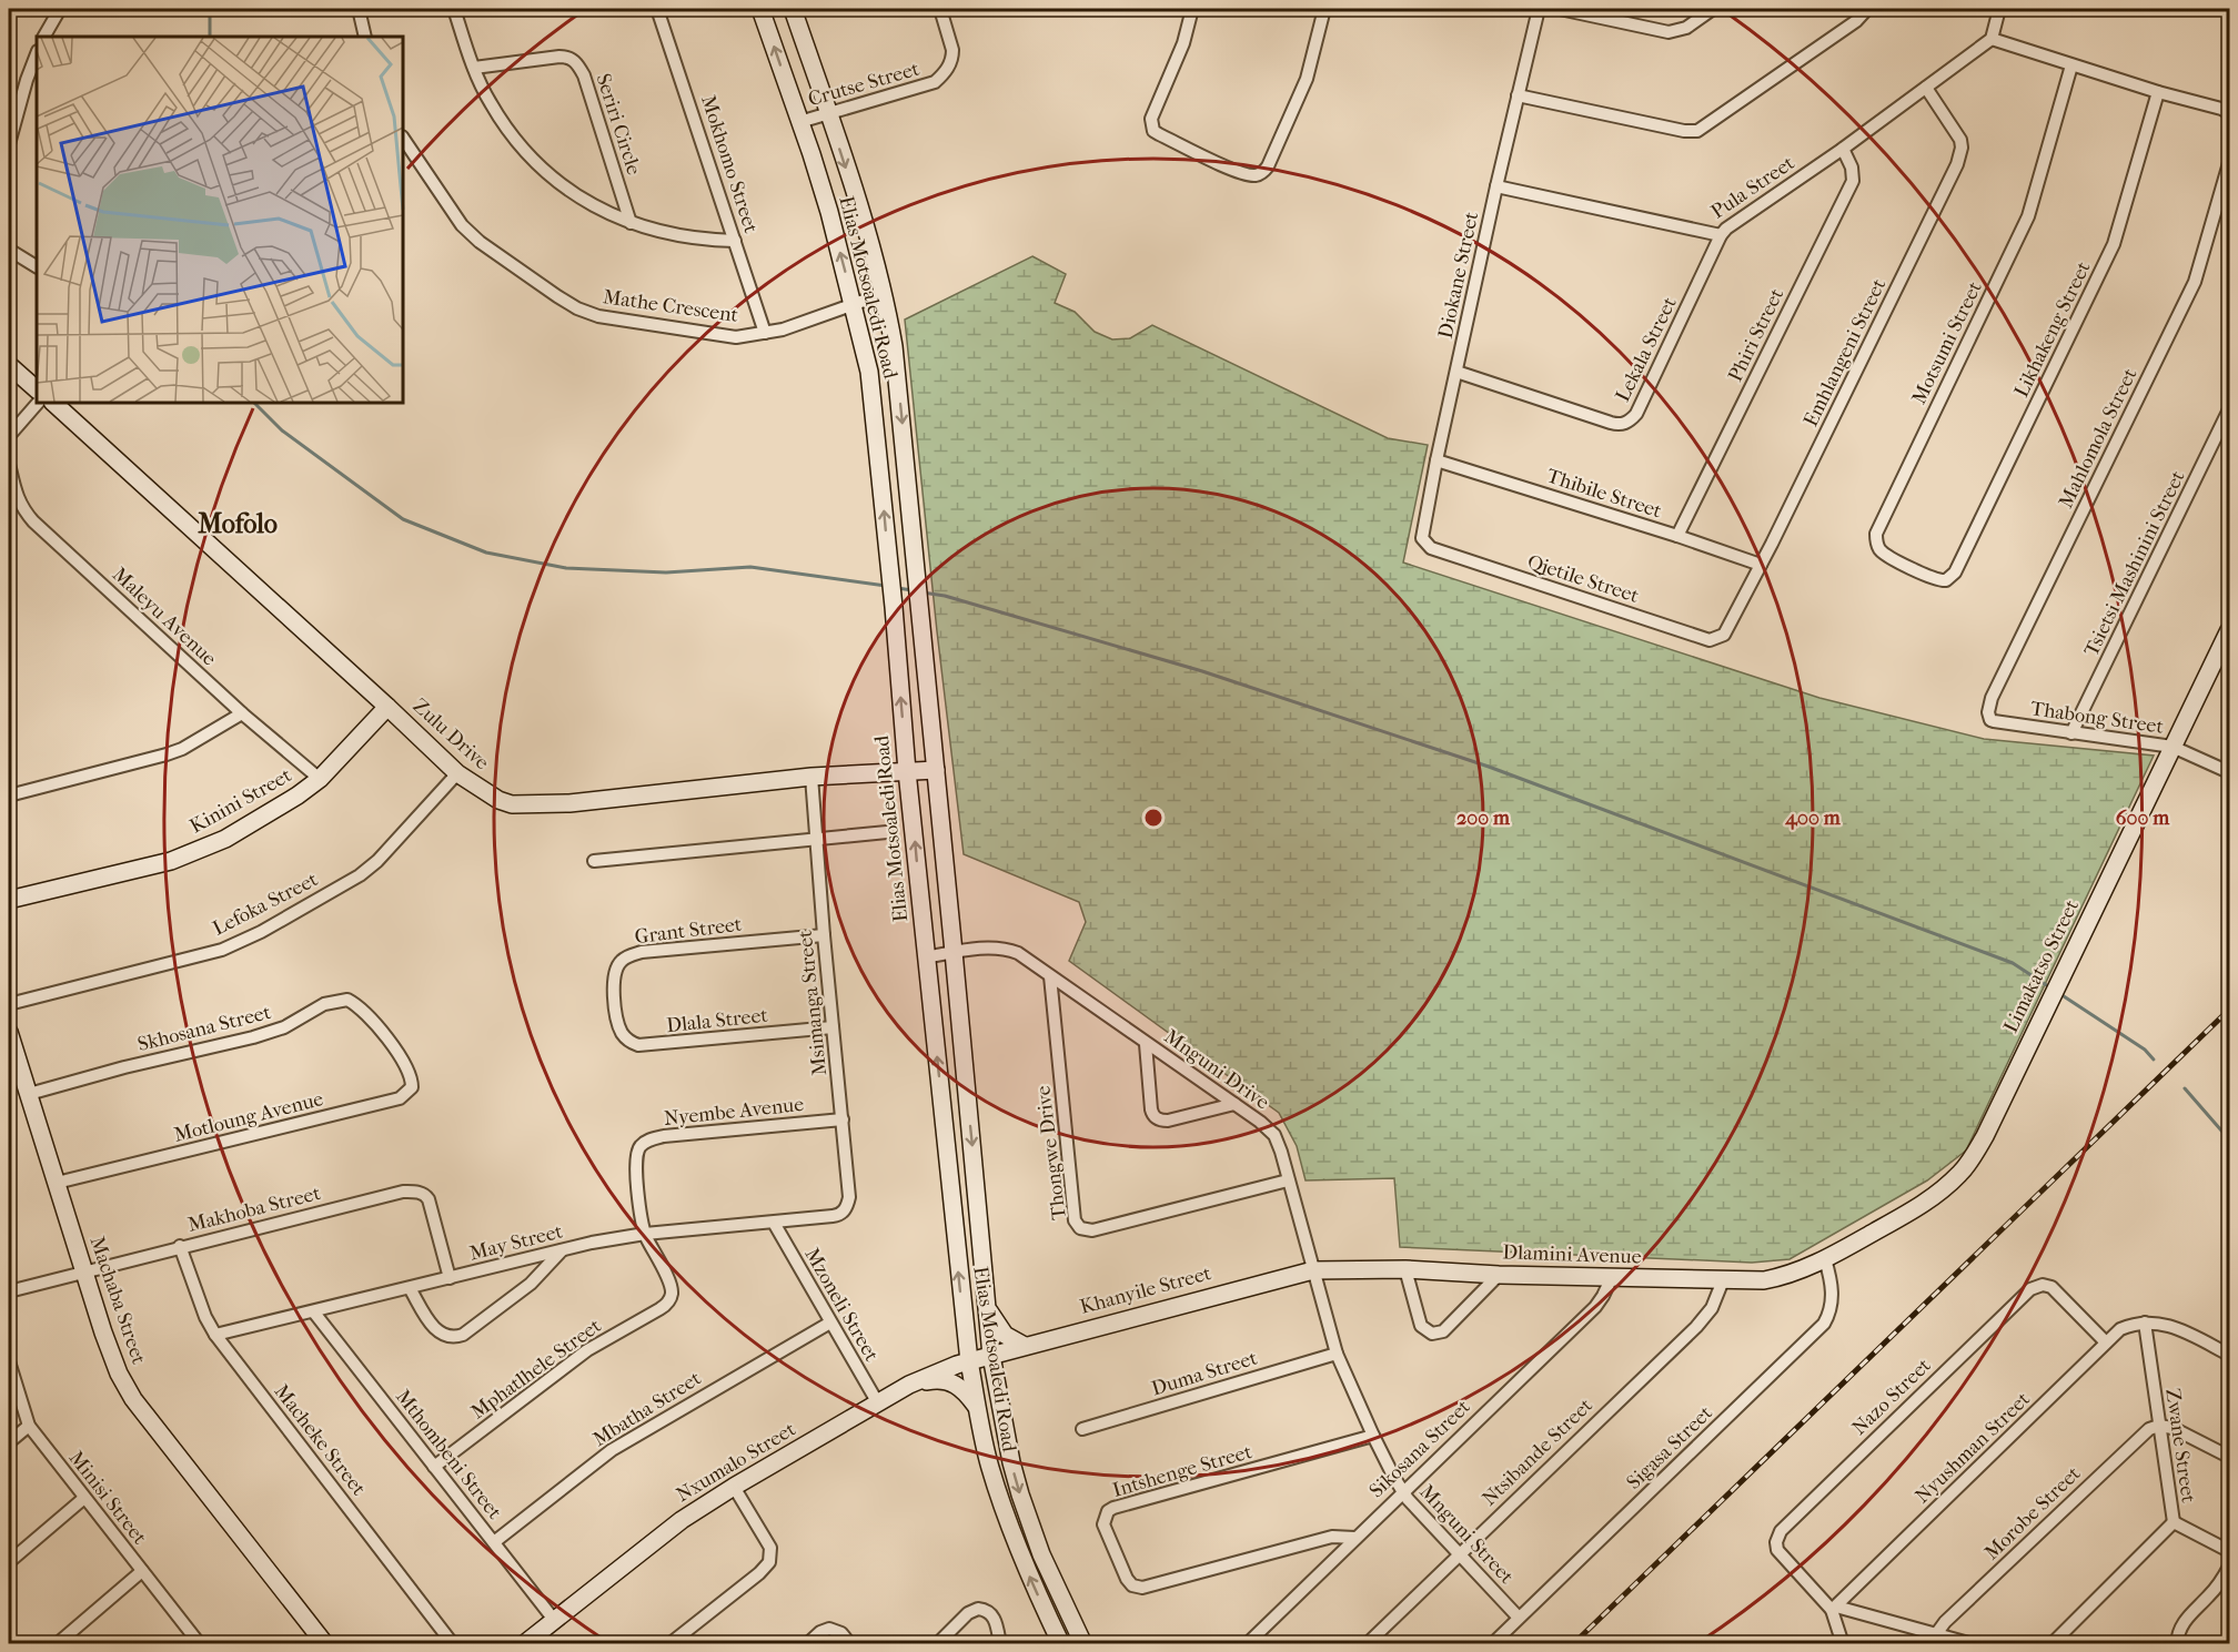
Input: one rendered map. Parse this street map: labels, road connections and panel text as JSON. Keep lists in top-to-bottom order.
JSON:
{
  "streets": {
    "main road": [
      "Elias Motsoaledi Road",
      "Zulu Drive",
      "Kinini Street",
      "Limakatso Street",
      "Dlamini Avenue",
      "Khanyile Street",
      "Machaba Street",
      "Nxumalo Street"
    ],
    "street": [
      "Crutse Street",
      "Seriri Circle",
      "Mokhomo Street",
      "Pula Street",
      "Diokane Street",
      "Mathe Crescent",
      "Likhakeng Street",
      "Phiri Street",
      "Motsumi Street",
      "Lekala Street",
      "Emhlangeni Street",
      "Mahlomola Street",
      "Thibile Street",
      "Tsietsi Mashinini Street",
      "Qjetile Street",
      "Maleyu Avenue",
      "Thabong Street",
      "Lefoka Street",
      "Grant Street",
      "Msimanga Street",
      "Dlala Street",
      "Skhosana Street",
      "Mnguni Drive",
      "Nyembe Avenue",
      "Motloung Avenue",
      "Thongwe Drive",
      "Makhoba Street",
      "May Street",
      "Mzoneli Street",
      "Mphatlhele Street",
      "Duma Street",
      "Nazo Street",
      "Mbatha Street",
      "Macheke Street",
      "Zwane Street",
      "Sigasa Street",
      "Nyushman Street",
      "Sikosana Street",
      "Ntsibande Street",
      "Mthombeni Street",
      "Intshenge Street",
      "Minisi Street",
      "Morobe Street",
      "Mnguni Street"
    ]
  },
  "crossings": [
    ["Crutse Street", "Elias Motsoaledi Road"],
    ["Mokhomo Street", "Mathe Crescent"],
    ["Pula Street", "Diokane Street"],
    ["Pula Street", "Phiri Street"],
    ["Pula Street", "Lekala Street"],
    ["Pula Street", "Emhlangeni Street"],
    ["Diokane Street", "Lekala Street"],
    ["Diokane Street", "Thibile Street"],
    ["Diokane Street", "Qjetile Street"],
    ["Elias Motsoaledi Road", "Mathe Crescent"],
    ["Elias Motsoaledi Road", "Zulu Drive"],
    ["Elias Motsoaledi Road", "Mnguni Drive"],
    ["Elias Motsoaledi Road", "Khanyile Street"],
    ["Elias Motsoaledi Road", "Nxumalo Street"],
    ["Likhakeng Street", "Motsumi Street"],
    ["Phiri Street", "Thibile Street"],
    ["Emhlangeni Street", "Thibile Street"],
    ["Emhlangeni Street", "Qjetile Street"],
    ["Mahlomola Street", "Thabong Street"],
    ["Tsietsi Mashinini Street", "Thabong Street"],
    ["Maleyu Avenue", "Kinini Street"],
    ["Thabong Street", "Limakatso Street"],
    ["Zulu Drive", "Kinini Street"],
    ["Zulu Drive", "Lefoka Street"],
    ["Zulu Drive", "Msimanga Street"],
    ["Grant Street", "Msimanga Street"],
    ["Grant Street", "Dlala Street"],
    ["Limakatso Street", "Dlamini Avenue"],
    ["Limakatso Street", "Sigasa Street"],
    ["Msimanga Street", "Dlala Street"],
    ["Msimanga Street", "Nyembe Avenue"],
    ["Msimanga Street", "May Street"],
    ["Skhosana Street", "Motloung Avenue"],
    ["Skhosana Street", "Machaba Street"],
    ["Mnguni Drive", "Thongwe Drive"],
    ["Mnguni Drive", "Dlamini Avenue"],
    ["Mnguni Drive", "Khanyile Street"],
    ["Mnguni Drive", "Duma Street"],
    ["Mnguni Drive", "Intshenge Street"],
    ["Mnguni Drive", "Mnguni Street"],
    ["Nyembe Avenue", "May Street"],
    ["Nyembe Avenue", "Mphatlhele Street"],
    ["Motloung Avenue", "Machaba Street"],
    ["Makhoba Street", "May Street"],
    ["Makhoba Street", "Machaba Street"],
    ["Makhoba Street", "Macheke Street"],
    ["May Street", "Mzoneli Street"],
    ["May Street", "Mphatlhele Street"],
    ["May Street", "Macheke Street"],
    ["May Street", "Mthombeni Street"],
    ["Dlamini Avenue", "Khanyile Street"],
    ["Dlamini Avenue", "Sigasa Street"],
    ["Dlamini Avenue", "Sikosana Street"],
    ["Dlamini Avenue", "Ntsibande Street"],
    ["Khanyile Street", "Nxumalo Street"],
    ["Mzoneli Street", "Mbatha Street"],
    ["Mzoneli Street", "Nxumalo Street"],
    ["Mphatlhele Street", "Mthombeni Street"],
    ["Nazo Street", "Nyushman Street"],
    ["Mbatha Street", "Mthombeni Street"],
    ["Zwane Street", "Nyushman Street"],
    ["Zwane Street", "Morobe Street"],
    ["Sigasa Street", "Mnguni Street"],
    ["Sikosana Street", "Intshenge Street"],
    ["Sikosana Street", "Mnguni Street"],
    ["Ntsibande Street", "Mnguni Street"],
    ["Mthombeni Street", "Nxumalo Street"],
    ["Intshenge Street", "Mnguni Street"]
  ],
  "districts": ["Mofolo"],
  "rings": ["200 m", "400 m", "600 m"]
}
